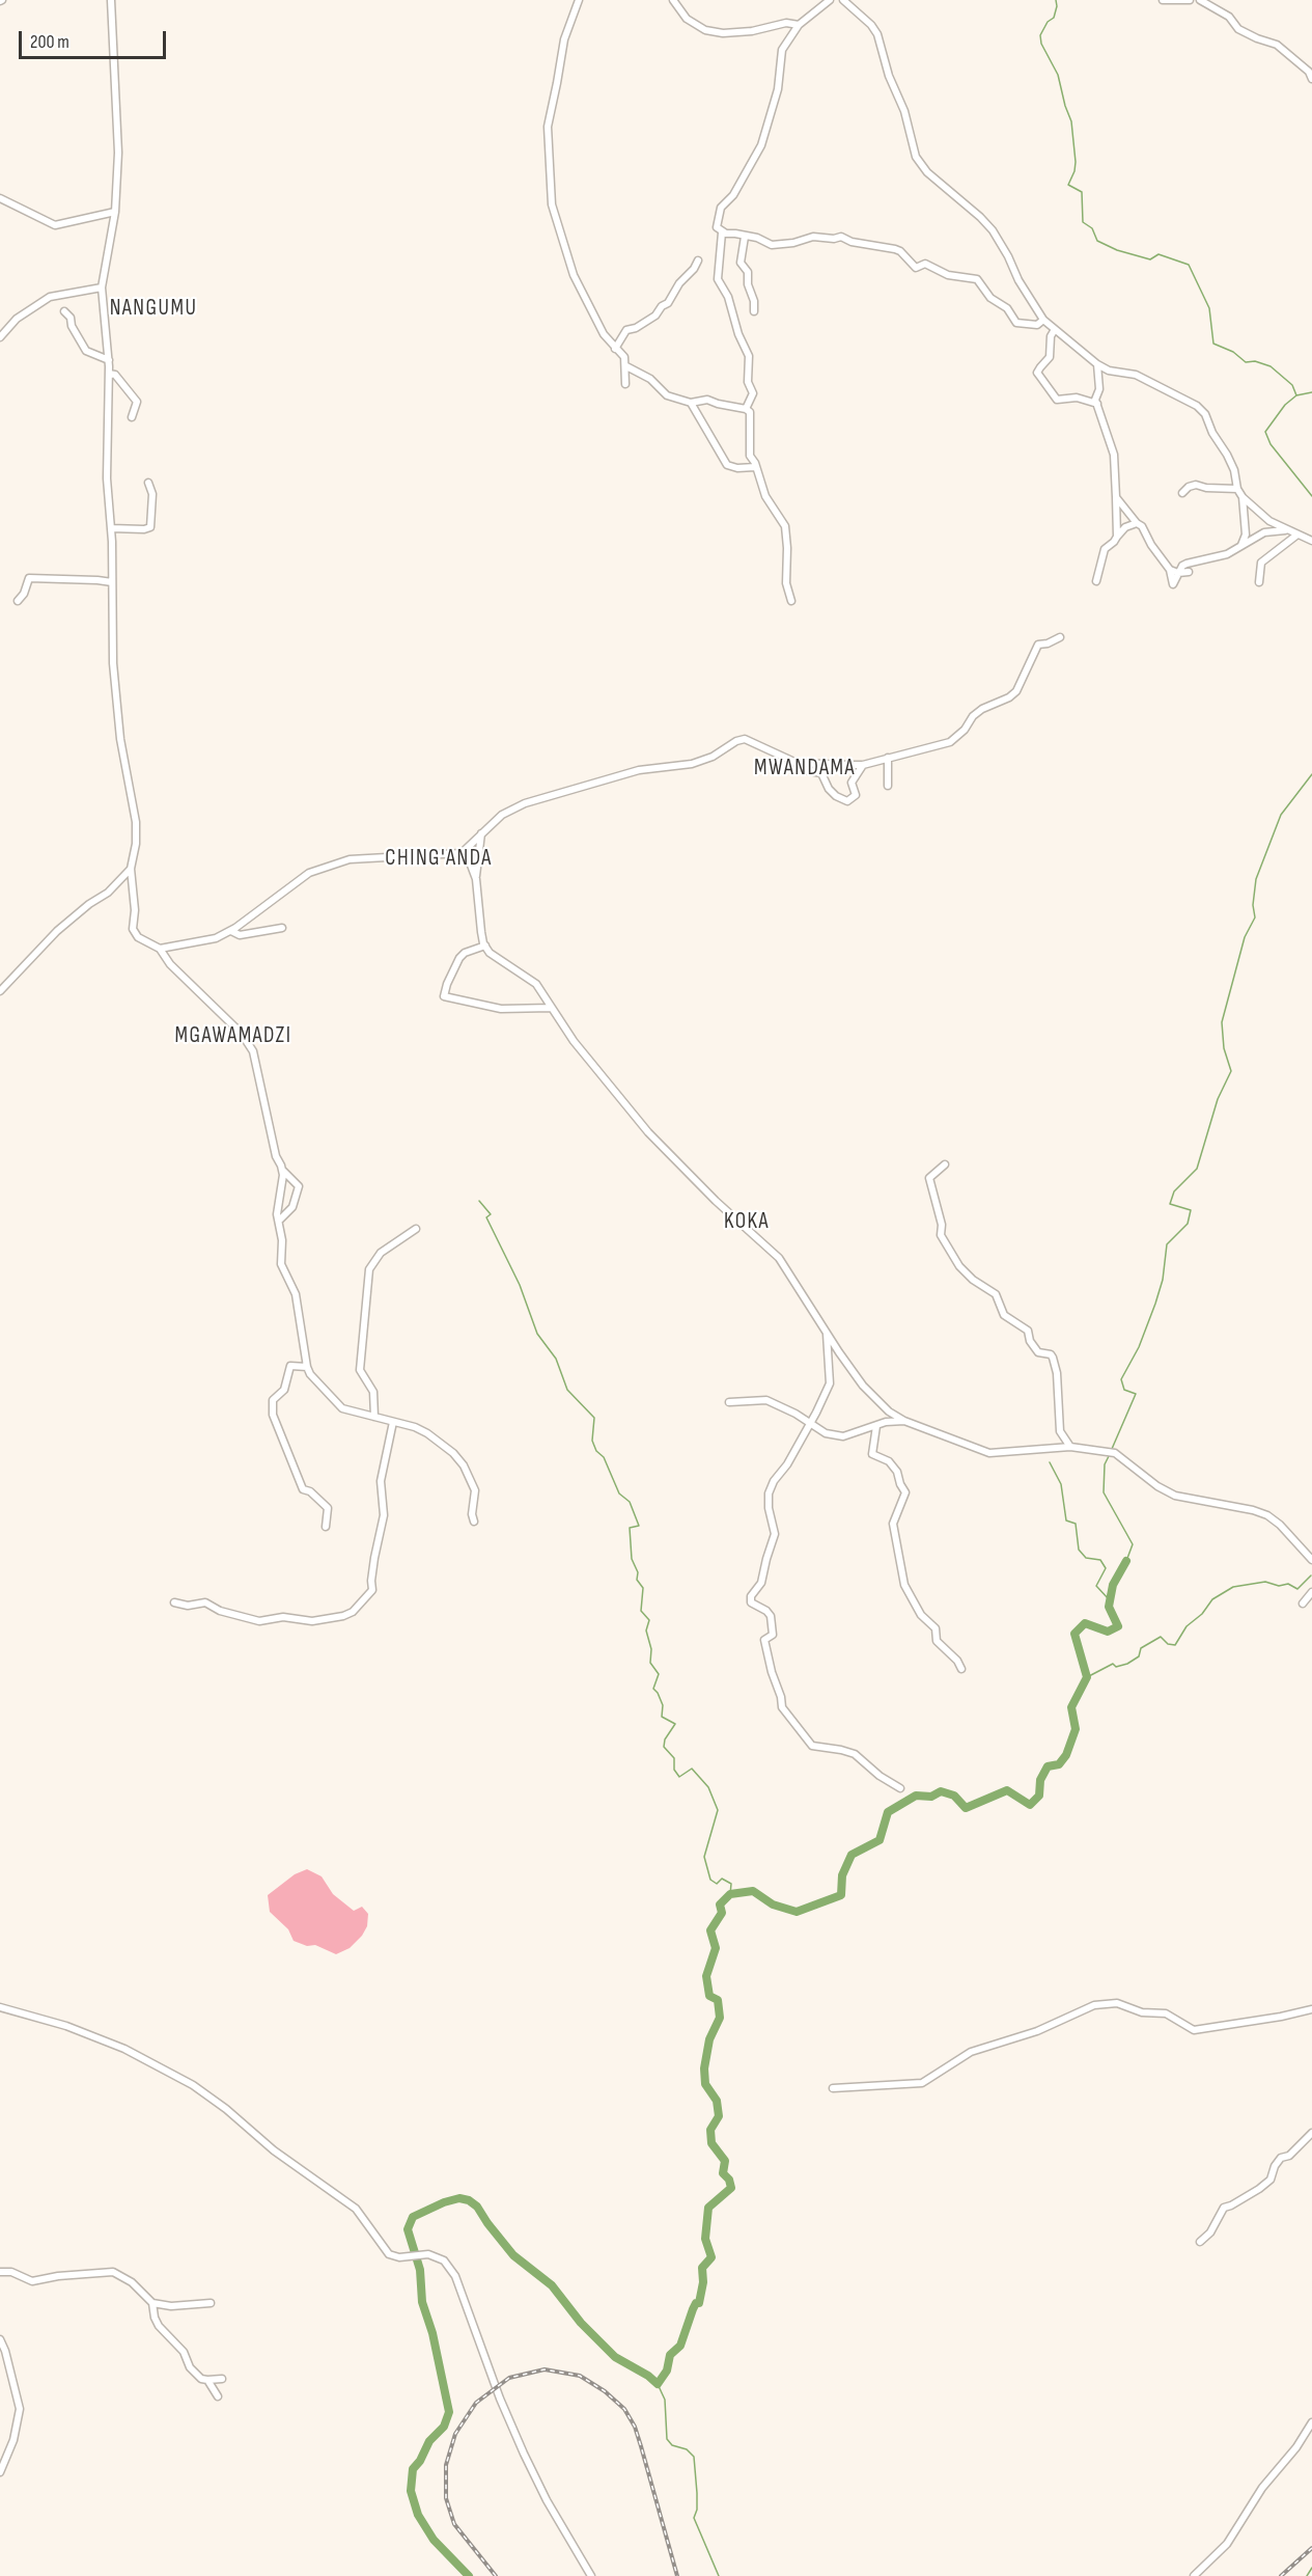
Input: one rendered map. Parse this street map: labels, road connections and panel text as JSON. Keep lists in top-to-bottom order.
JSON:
{
  "districts": [
    "NANGUMU",
    "MWANDAMA",
    "CHING'ANDA",
    "MGAWAMADZI",
    "KOKA"
  ],
  "scale_bar": "200 m"
}
